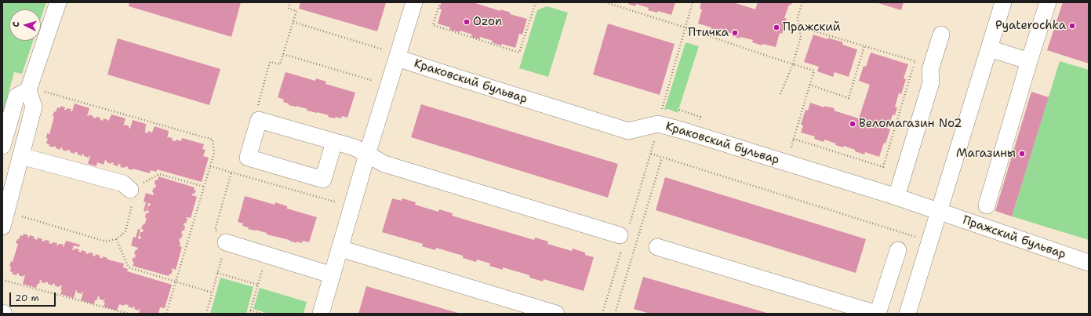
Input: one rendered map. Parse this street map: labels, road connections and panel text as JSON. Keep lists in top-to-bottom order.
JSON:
{
  "streets": {
    "street": ["Краковский бульвар", "Пражский бульвар"]
  },
  "crossings": [
    ["Краковский бульвар", "Пражский бульвар"]
  ],
  "places": [
    "Ozon",
    "Pyaterochka",
    "Пражский",
    "Птичка",
    "Веломагазин No2",
    "Магазины"
  ],
  "scale_bar": "20 m",
  "north": "left"
}
